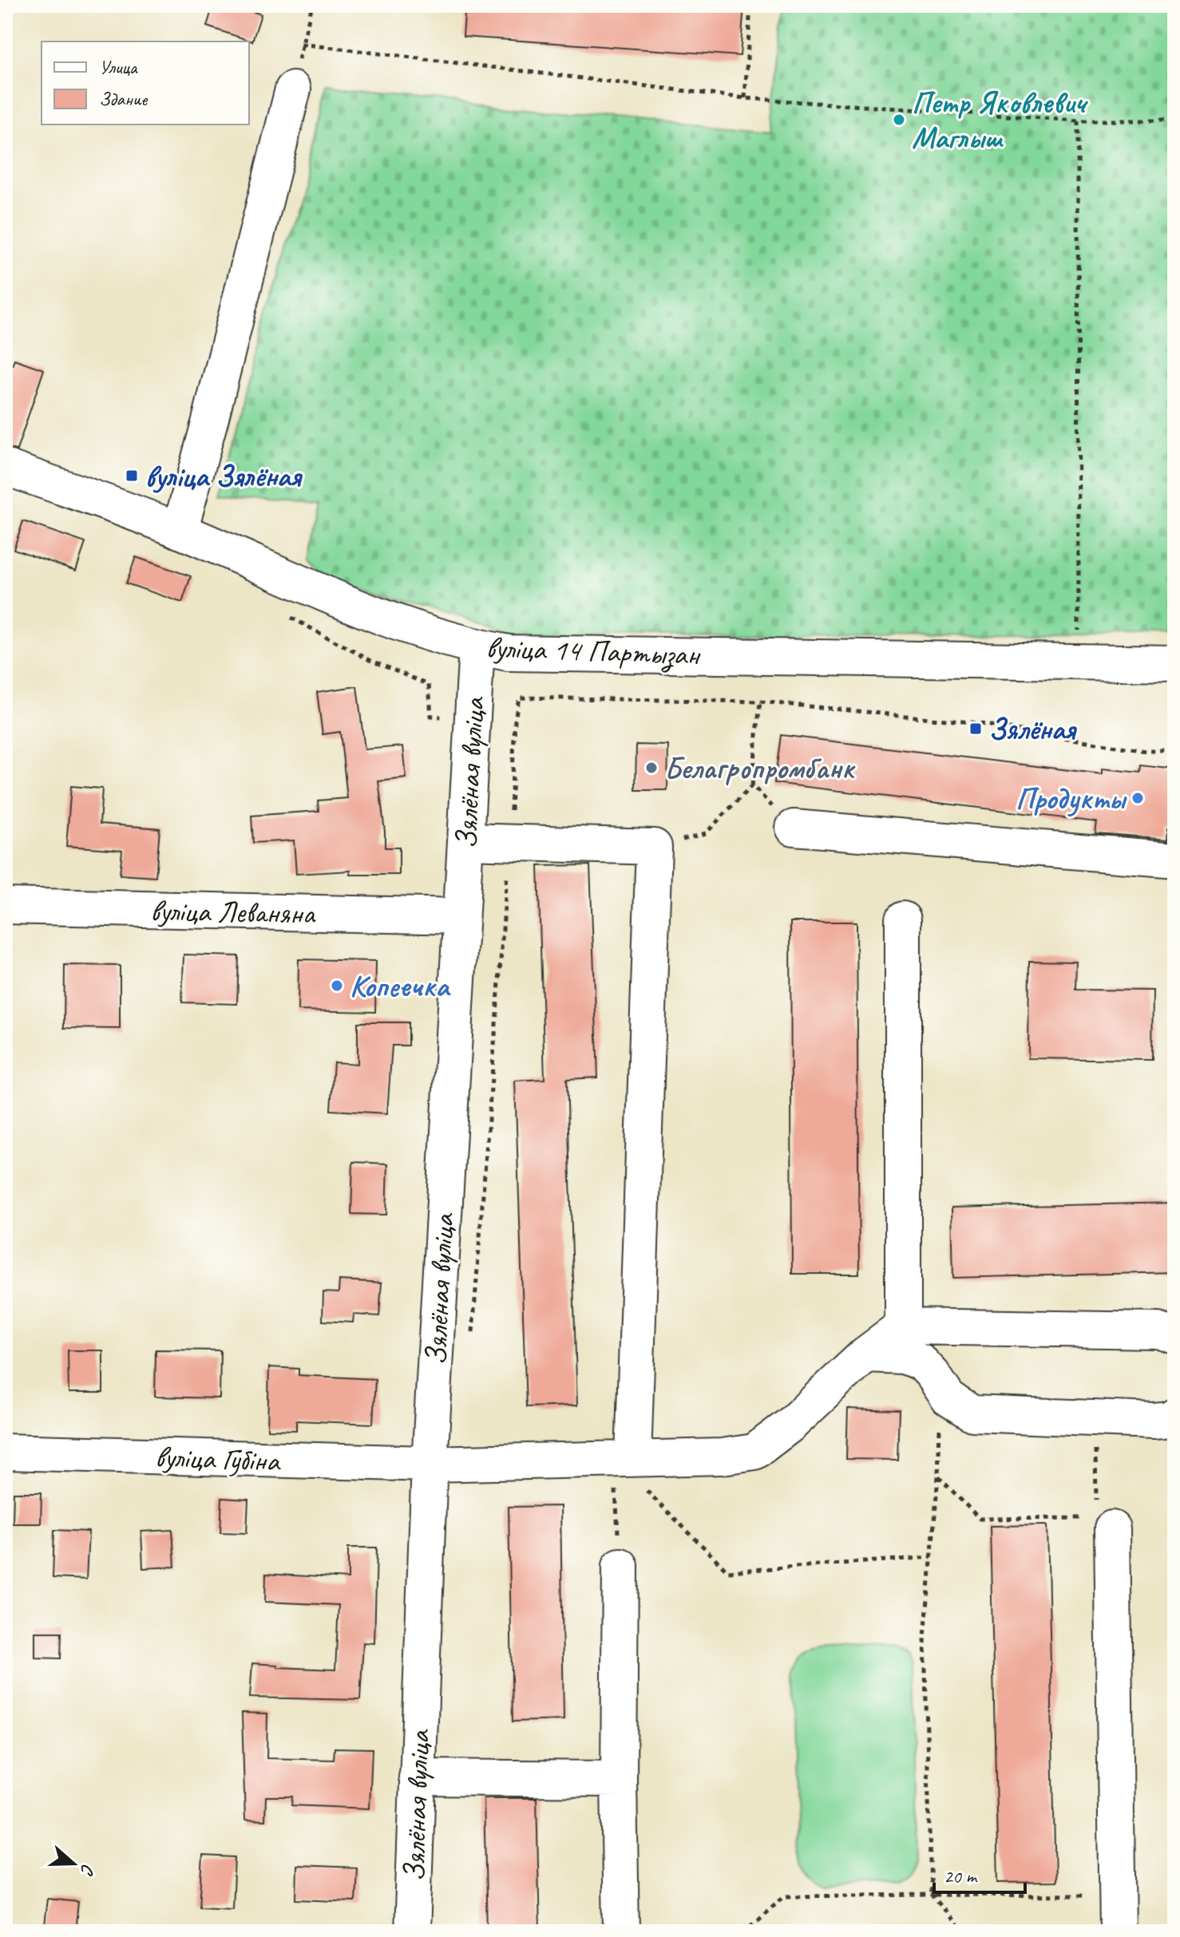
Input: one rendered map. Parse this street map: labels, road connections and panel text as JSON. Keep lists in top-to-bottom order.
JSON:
{
  "streets": {
    "main road": [
      "вуліца 14 Партызан",
      "Зялёная вуліца",
      "вуліца Леваняна",
      "вуліца Губіна"
    ]
  },
  "crossings": [
    ["вуліца 14 Партызан", "Зялёная вуліца"],
    ["Зялёная вуліца", "вуліца Леваняна"],
    ["Зялёная вуліца", "вуліца Губіна"]
  ],
  "places": {
    "other": [
      "Петр Яковлевич Маглыш",
      "Белагропромбанк",
      "Продукты",
      "Копеечка"
    ],
    "transit": ["вуліца Зялёная", "Зялёная"]
  },
  "legend": ["Улица", "Здание"],
  "scale_bar": "20 m",
  "north": "right"
}
